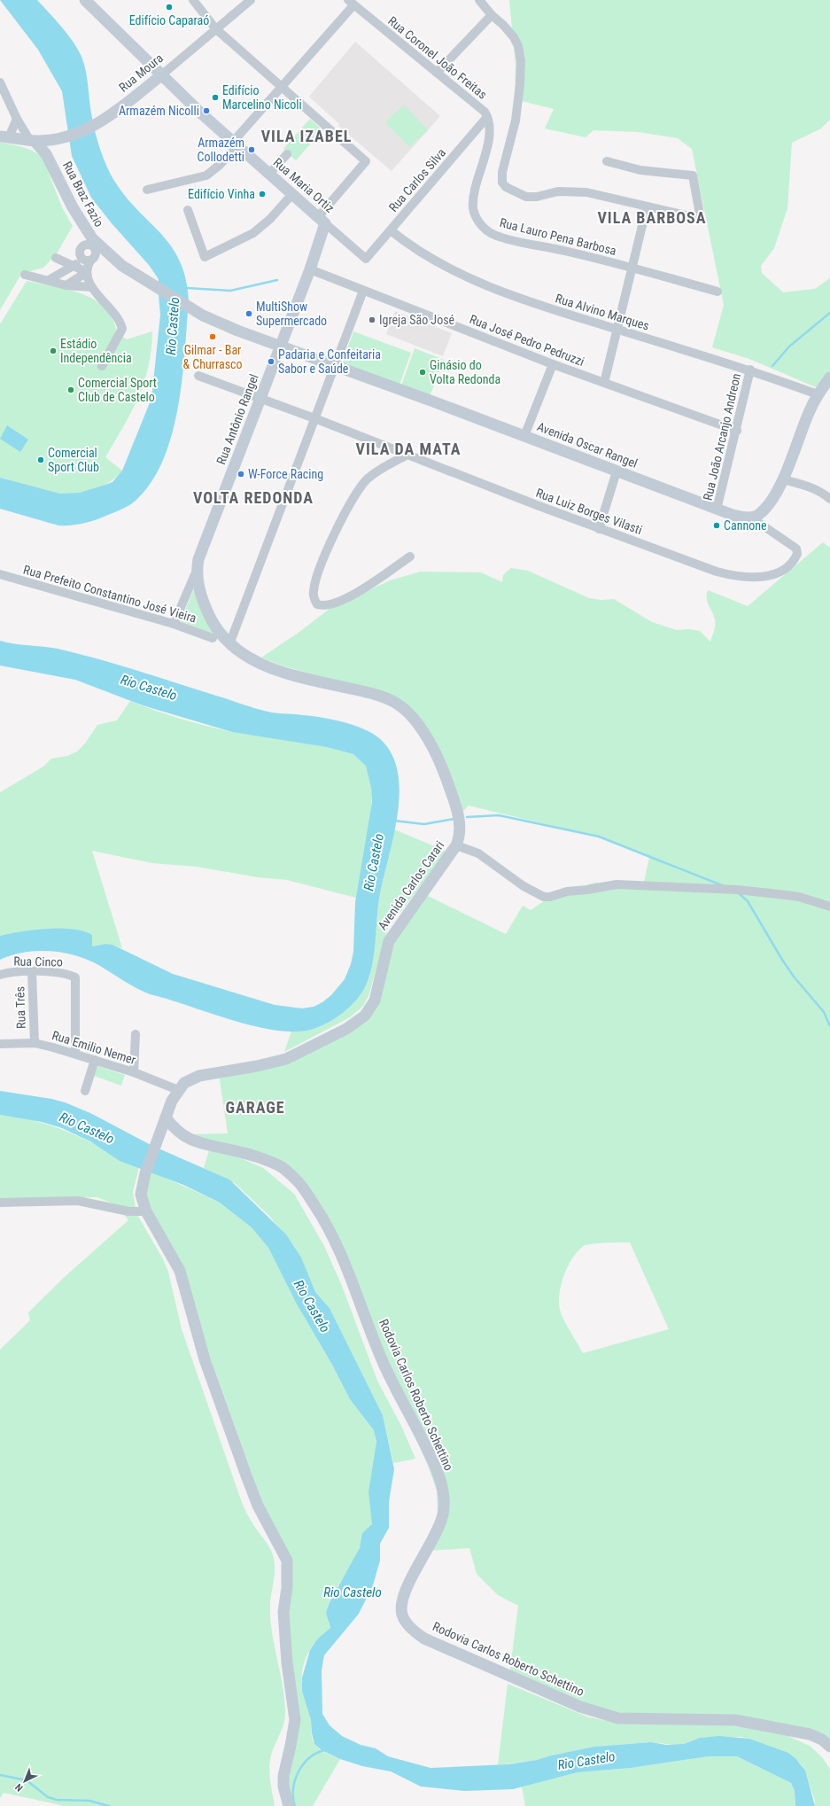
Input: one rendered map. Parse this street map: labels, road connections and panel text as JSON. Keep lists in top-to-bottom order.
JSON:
{
  "streets": {
    "main road": [
      "Rua Moura",
      "Rua Maria Ortiz",
      "Rua Braz Fazio",
      "Rua Antônio Rangel",
      "Avenida Oscar Rangel",
      "Avenida Carlos Carari",
      "Rodovia Carlos Roberto Schettino"
    ],
    "street": [
      "Rua Coronel João Freitas",
      "Rua Carlos Silva",
      "Rua Lauro Pena Barbosa",
      "Rua Alvino Marques",
      "Rua José Pedro Pedruzzi",
      "Rua João Arcanjo Andreon",
      "Rua Luiz Borges Vilasti",
      "Rua Prefeito Constantino José Vieira",
      "Rua Cinco",
      "Rua Três",
      "Rua Emilio Nemer"
    ]
  },
  "crossings": [
    ["Rua Coronel João Freitas", "Rua Carlos Silva"],
    ["Rua Coronel João Freitas", "Rua Lauro Pena Barbosa"],
    ["Rua Moura", "Rua Maria Ortiz"],
    ["Rua Moura", "Rua Braz Fazio"],
    ["Rua Carlos Silva", "Rua Maria Ortiz"],
    ["Rua Carlos Silva", "Rua Lauro Pena Barbosa"],
    ["Rua Carlos Silva", "Rua Alvino Marques"],
    ["Rua Maria Ortiz", "Rua Antônio Rangel"],
    ["Rua Braz Fazio", "Rua Antônio Rangel"],
    ["Rua Braz Fazio", "Avenida Oscar Rangel"],
    ["Rua Alvino Marques", "Rua João Arcanjo Andreon"],
    ["Rua José Pedro Pedruzzi", "Rua Antônio Rangel"],
    ["Rua José Pedro Pedruzzi", "Rua João Arcanjo Andreon"],
    ["Rua Antônio Rangel", "Avenida Oscar Rangel"],
    ["Rua Antônio Rangel", "Rua Luiz Borges Vilasti"],
    ["Rua Antônio Rangel", "Rua Prefeito Constantino José Vieira"],
    ["Rua Antônio Rangel", "Avenida Carlos Carari"],
    ["Rua João Arcanjo Andreon", "Avenida Oscar Rangel"],
    ["Avenida Oscar Rangel", "Rua Luiz Borges Vilasti"],
    ["Avenida Carlos Carari", "Rua Emilio Nemer"],
    ["Avenida Carlos Carari", "Rodovia Carlos Roberto Schettino"],
    ["Rua Cinco", "Rua Três"],
    ["Rua Cinco", "Rua Emilio Nemer"],
    ["Rua Três", "Rua Emilio Nemer"]
  ],
  "districts": [
    "VILA IZABEL",
    "VILA BARBOSA",
    "VILA DA MATA",
    "VOLTA REDONDA",
    "GARAGE"
  ],
  "water": ["Rio Castelo"],
  "places": [
    "Edifício Caparaó",
    "Edifício Marcelino Nicoli",
    "Armazém Nicolli",
    "Armazém Collodetti",
    "Edifício Vinha",
    "MultiShow Supermercado",
    "Igreja São José",
    "Gilmar - Bar & Churrasco",
    "Estádio Independência",
    "Padaria e Confeitaria Sabor e Saúde",
    "Ginásio do Volta Redonda",
    "Comercial Sport Club de Castelo",
    "Comercial Sport Club",
    "W-Force Racing",
    "Cannone"
  ],
  "north": "bottom left"
}
